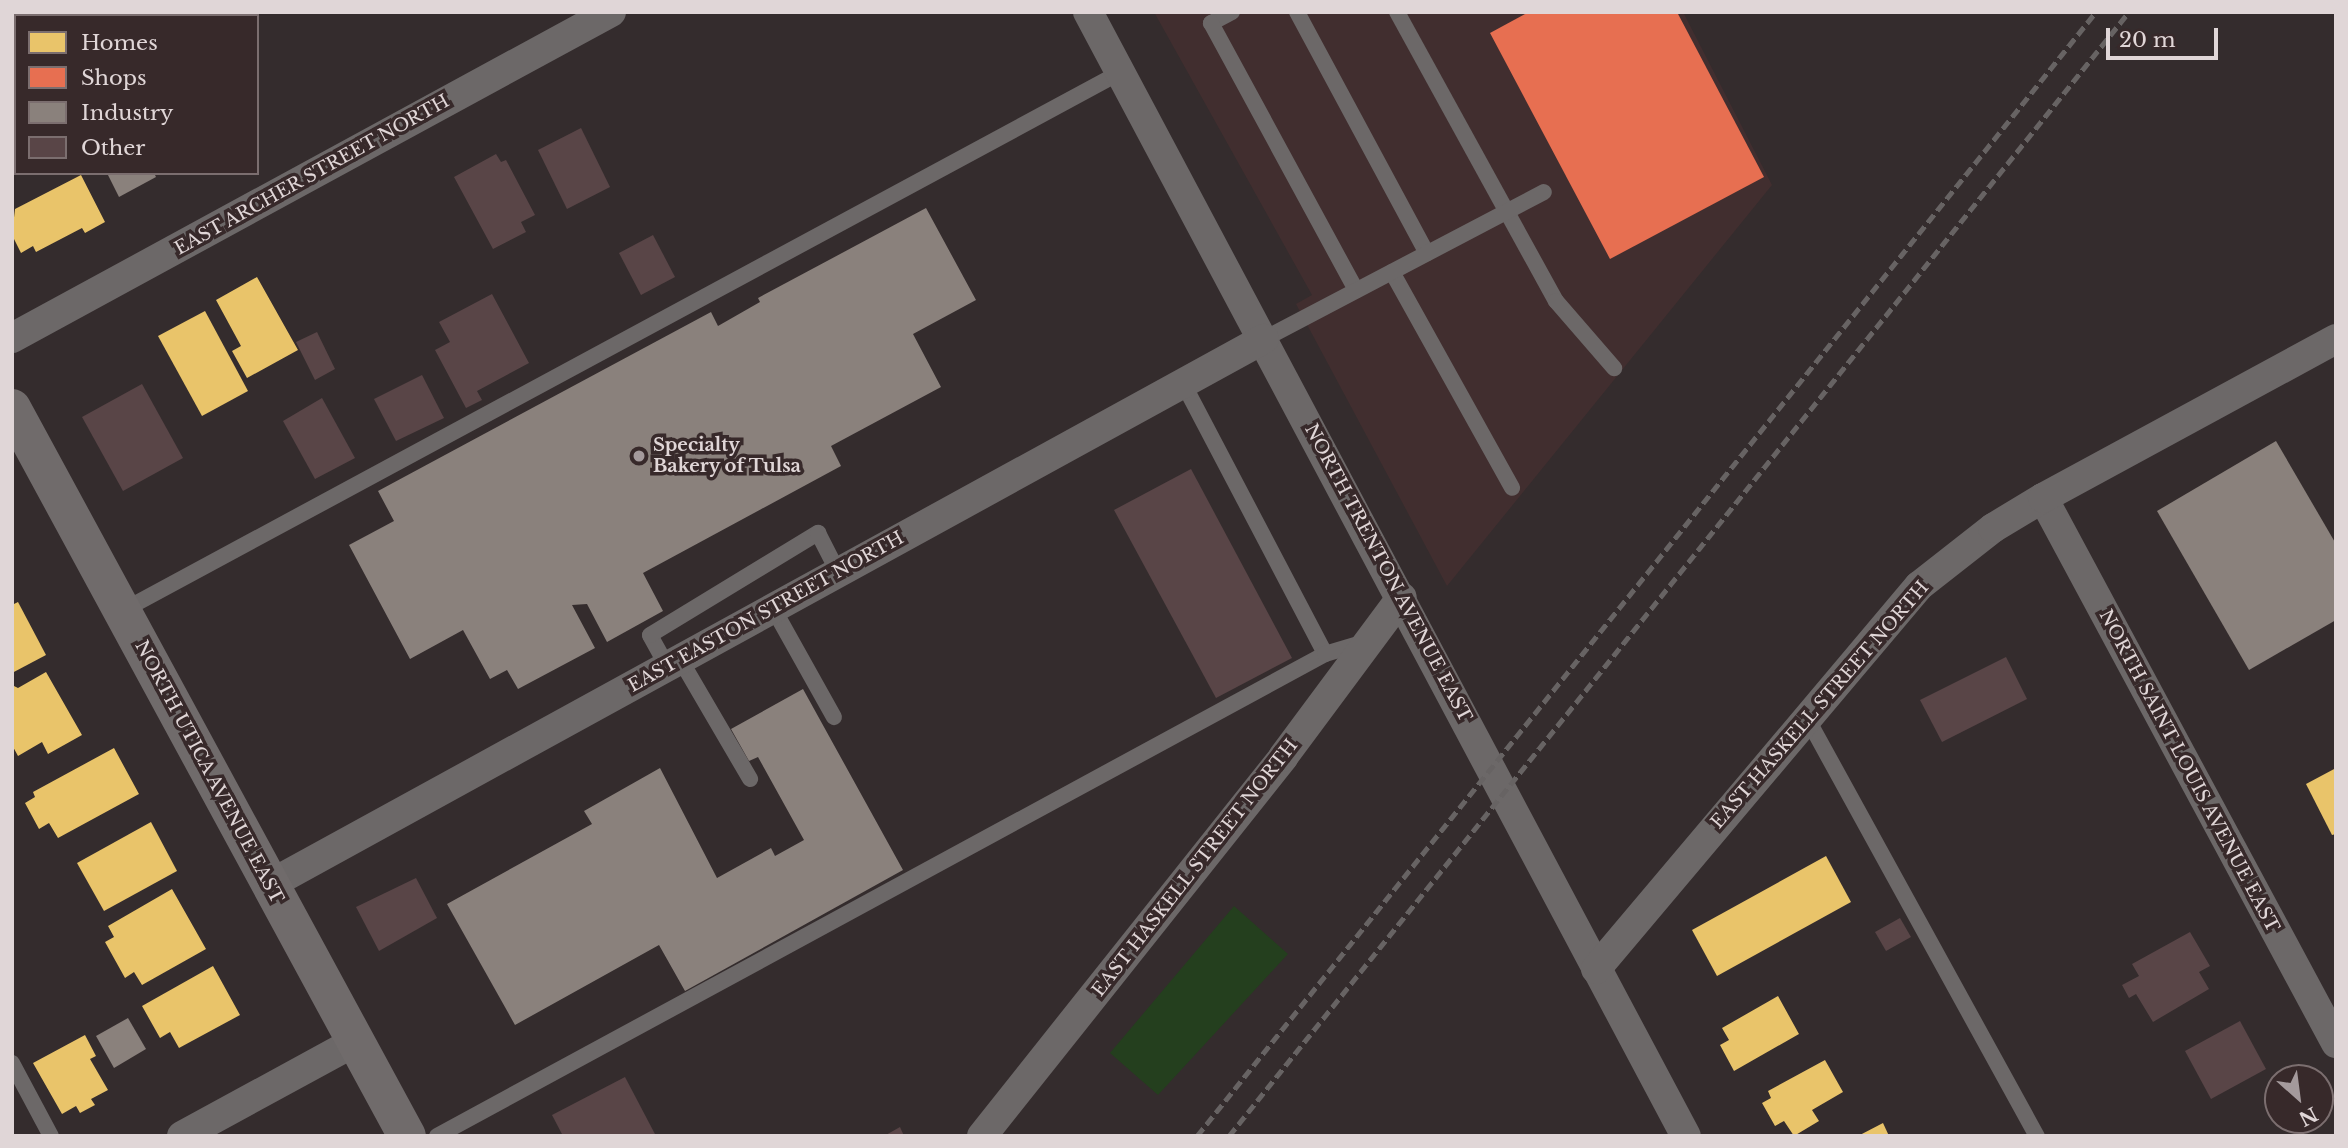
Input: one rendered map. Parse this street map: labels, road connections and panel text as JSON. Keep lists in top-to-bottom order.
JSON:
{
  "streets": {
    "main road": ["NORTH UTICA AVENUE EAST"],
    "street": [
      "EAST ARCHER STREET NORTH",
      "NORTH TRENTON AVENUE EAST",
      "EAST EASTON STREET NORTH",
      "EAST HASKELL STREET NORTH",
      "NORTH SAINT LOUIS AVENUE EAST"
    ]
  },
  "crossings": [
    ["NORTH TRENTON AVENUE EAST", "EAST EASTON STREET NORTH"],
    ["NORTH TRENTON AVENUE EAST", "EAST HASKELL STREET NORTH"],
    ["EAST EASTON STREET NORTH", "NORTH UTICA AVENUE EAST"],
    ["EAST HASKELL STREET NORTH", "NORTH SAINT LOUIS AVENUE EAST"]
  ],
  "places": ["Specialty Bakery of Tulsa"],
  "legend": [
    "Homes",
    "Shops",
    "Industry",
    "Other"
  ],
  "scale_bar": "20 m",
  "north": "bottom right"
}
